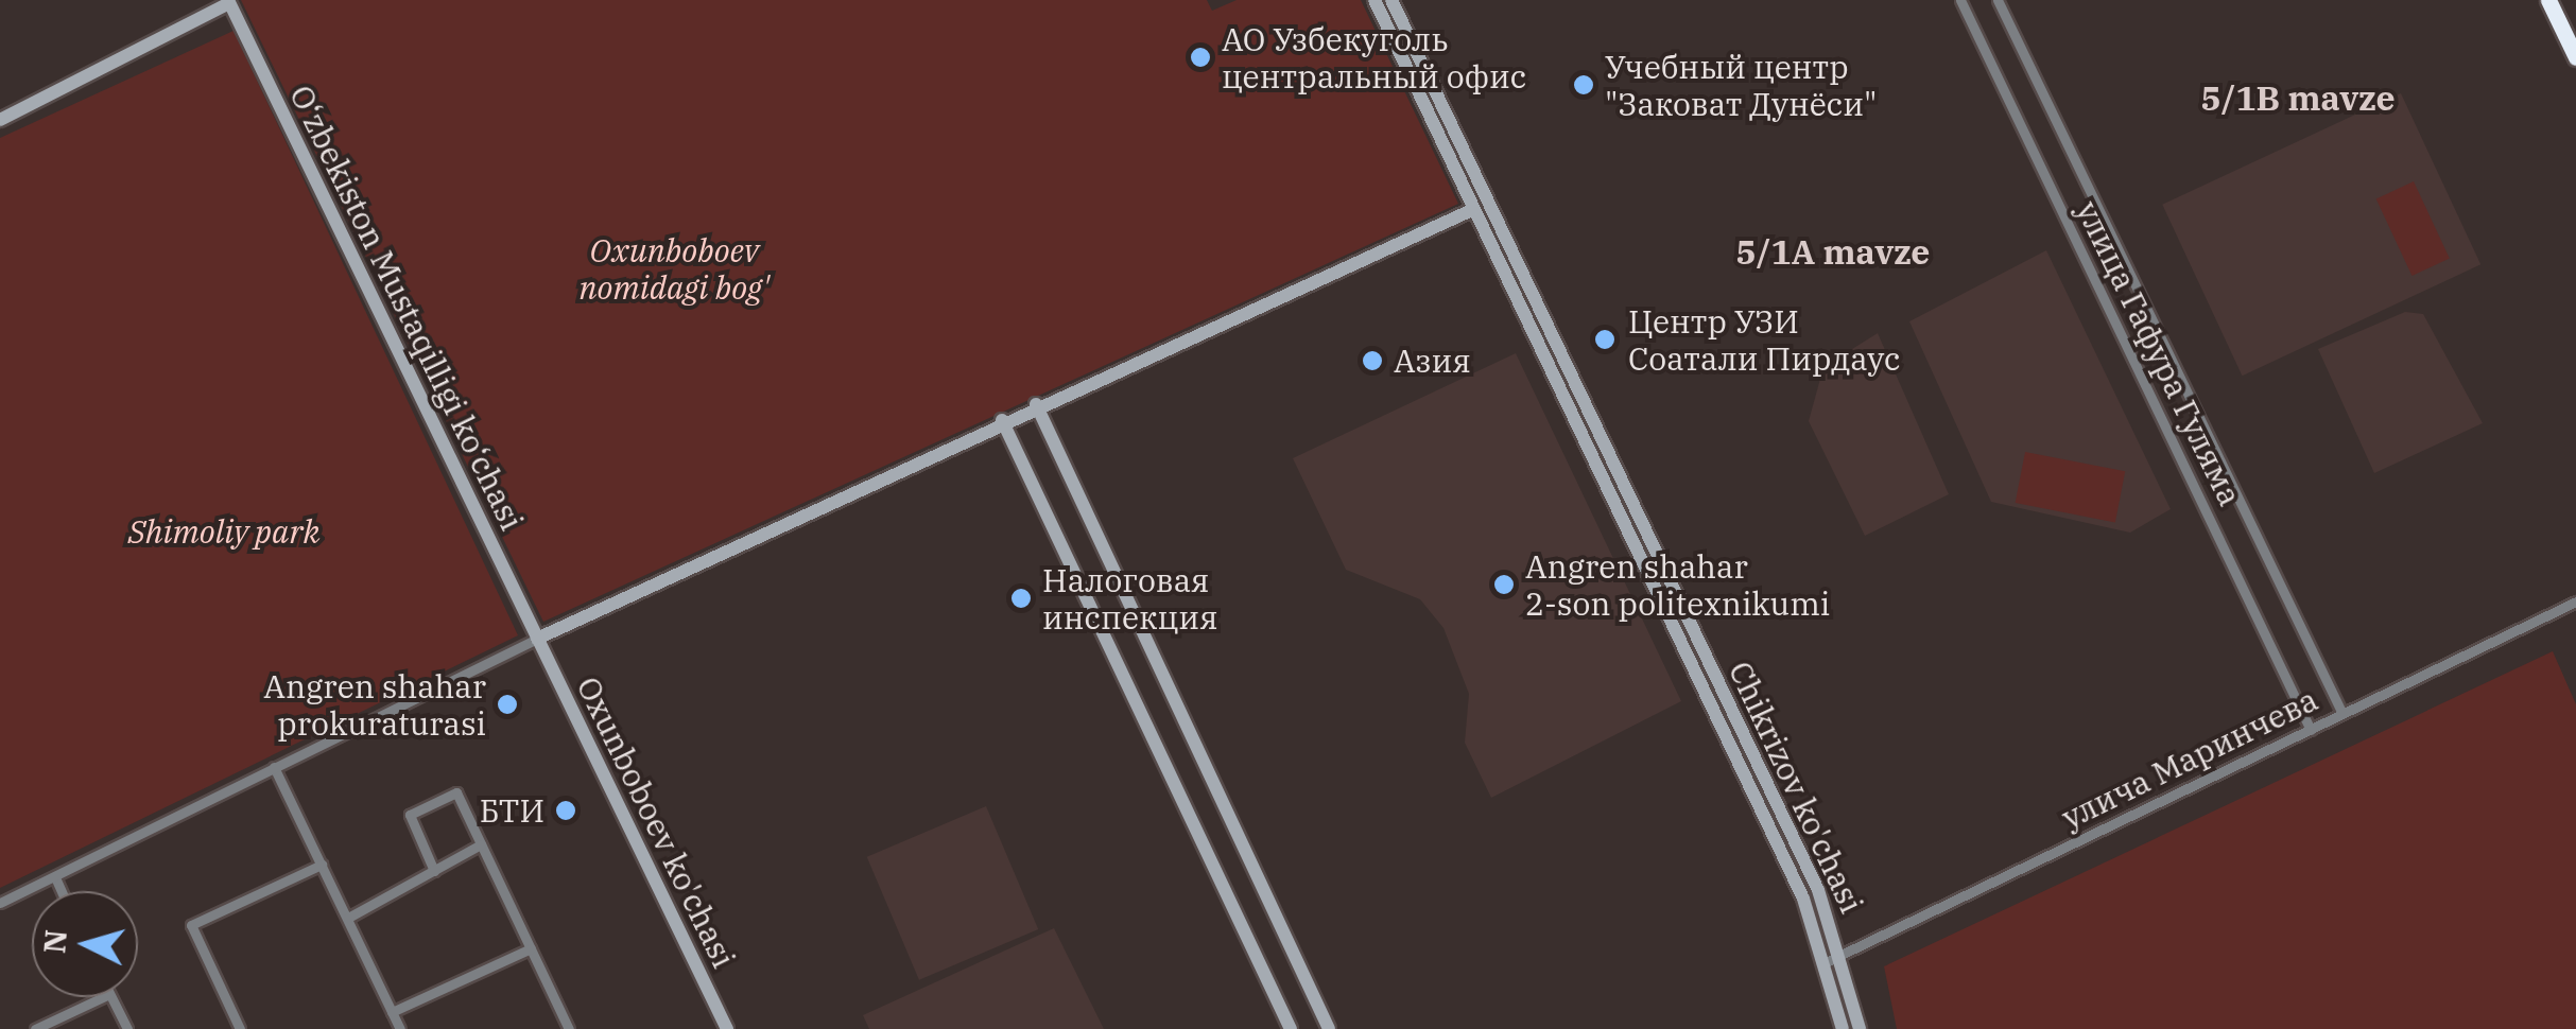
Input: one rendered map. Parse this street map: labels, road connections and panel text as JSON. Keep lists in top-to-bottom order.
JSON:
{
  "streets": {
    "main road": ["O‘zbekiston Mustaqilligi ko‘chasi", "Chikrizov ko'chasi", "Oxunboboev ko'chasi"],
    "street": ["улица Гафура Гуляма", "улича Маринчева"]
  },
  "crossings": [
    ["O‘zbekiston Mustaqilligi ko‘chasi", "Oxunboboev ko'chasi"],
    ["улица Гафура Гуляма", "улича Маринчева"],
    ["улича Маринчева", "Chikrizov ko'chasi"]
  ],
  "districts": ["5/1B mavze", "5/1A mavze"],
  "parks": ["Oxunboboev nomidagi bog'", "Shimoliy park"],
  "places": [
    "АО Узбекуголь центральный офис",
    "Учебный центр \"Заковат Дунёси\"",
    "Центр УЗИ Соатали Пирдаус",
    "Азия",
    "Angren shahar 2-son politexnikumi",
    "Налоговая инспекция",
    "Angren shahar prokuraturasi",
    "БТИ"
  ],
  "north": "left"
}
